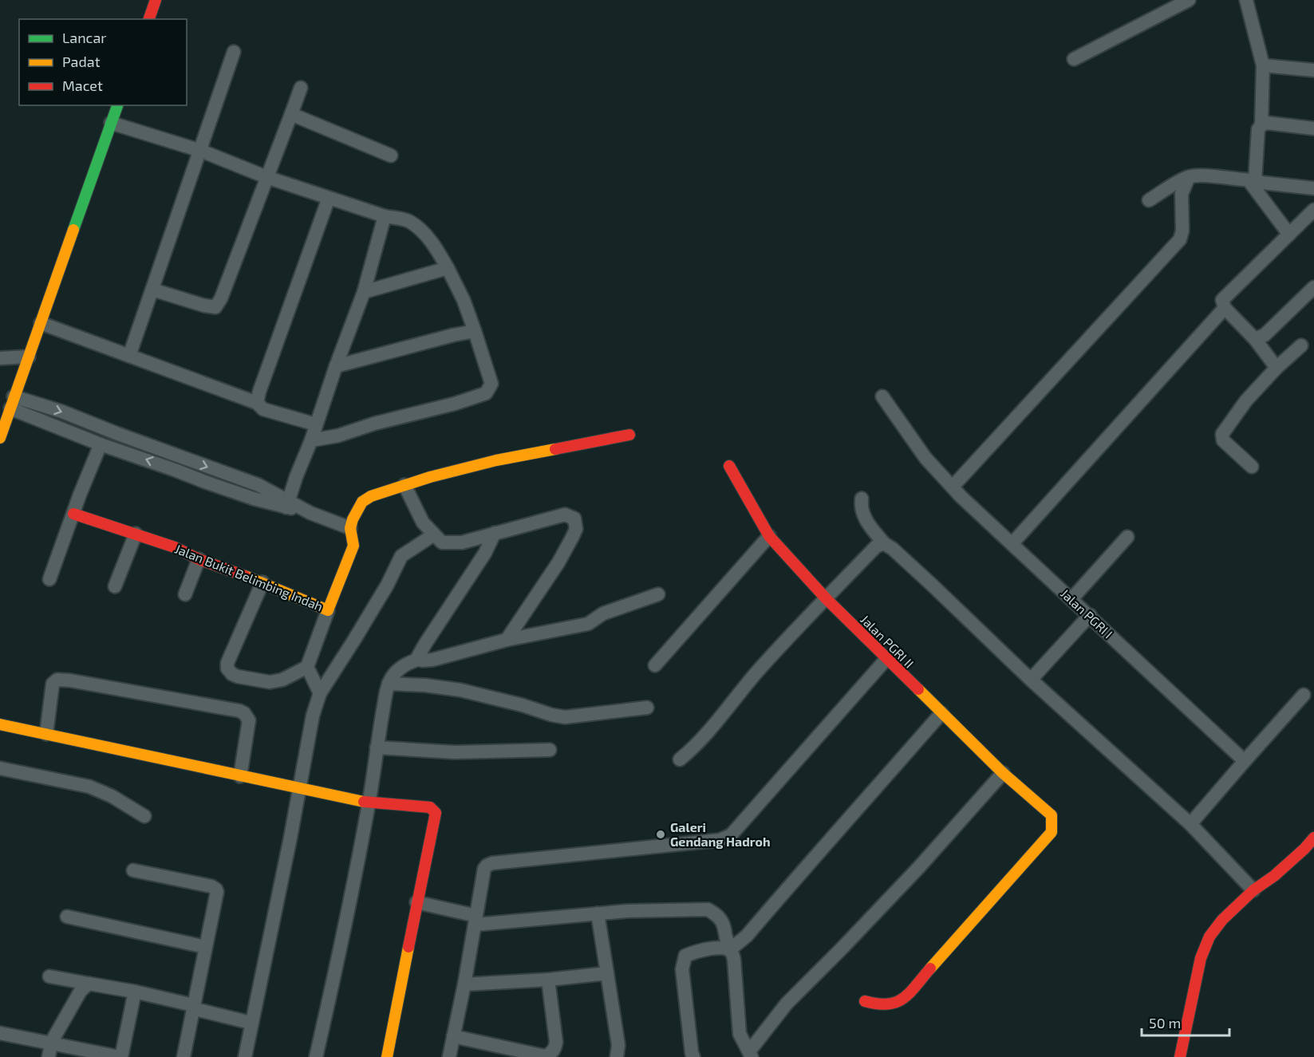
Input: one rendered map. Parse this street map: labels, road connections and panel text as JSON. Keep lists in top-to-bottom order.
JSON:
{
  "streets": {
    "street": ["Jalan Bukit Belimbing Indah", "Jalan PGRI I", "Jalan PGRI II"]
  },
  "places": ["Galeri Gendang Hadroh"],
  "legend": ["Lancar", "Padat", "Macet"],
  "scale_bar": "50 m"
}
